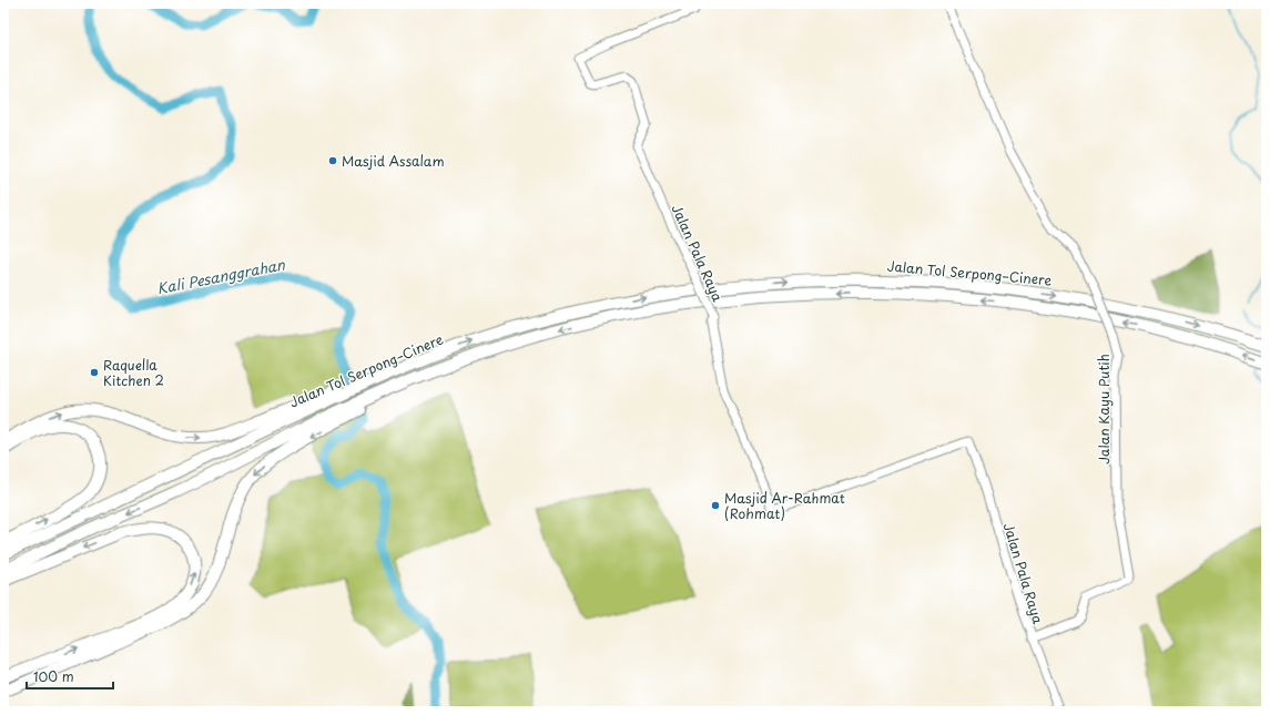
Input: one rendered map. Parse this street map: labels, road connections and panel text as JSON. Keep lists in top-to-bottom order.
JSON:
{
  "streets": {
    "highway": ["Jalan Tol Serpong–Cinere"],
    "street": ["Jalan Pala Raya", "Jalan Kayu Putih"]
  },
  "crossings": [
    ["Jalan Pala Raya", "Jalan Kayu Putih"]
  ],
  "water": ["Kali Pesanggrahan"],
  "places": ["Masjid Assalam", "Raquella Kitchen 2", "Masjid Ar-Rahmat (Rohmat)"],
  "scale_bar": "100 m"
}
